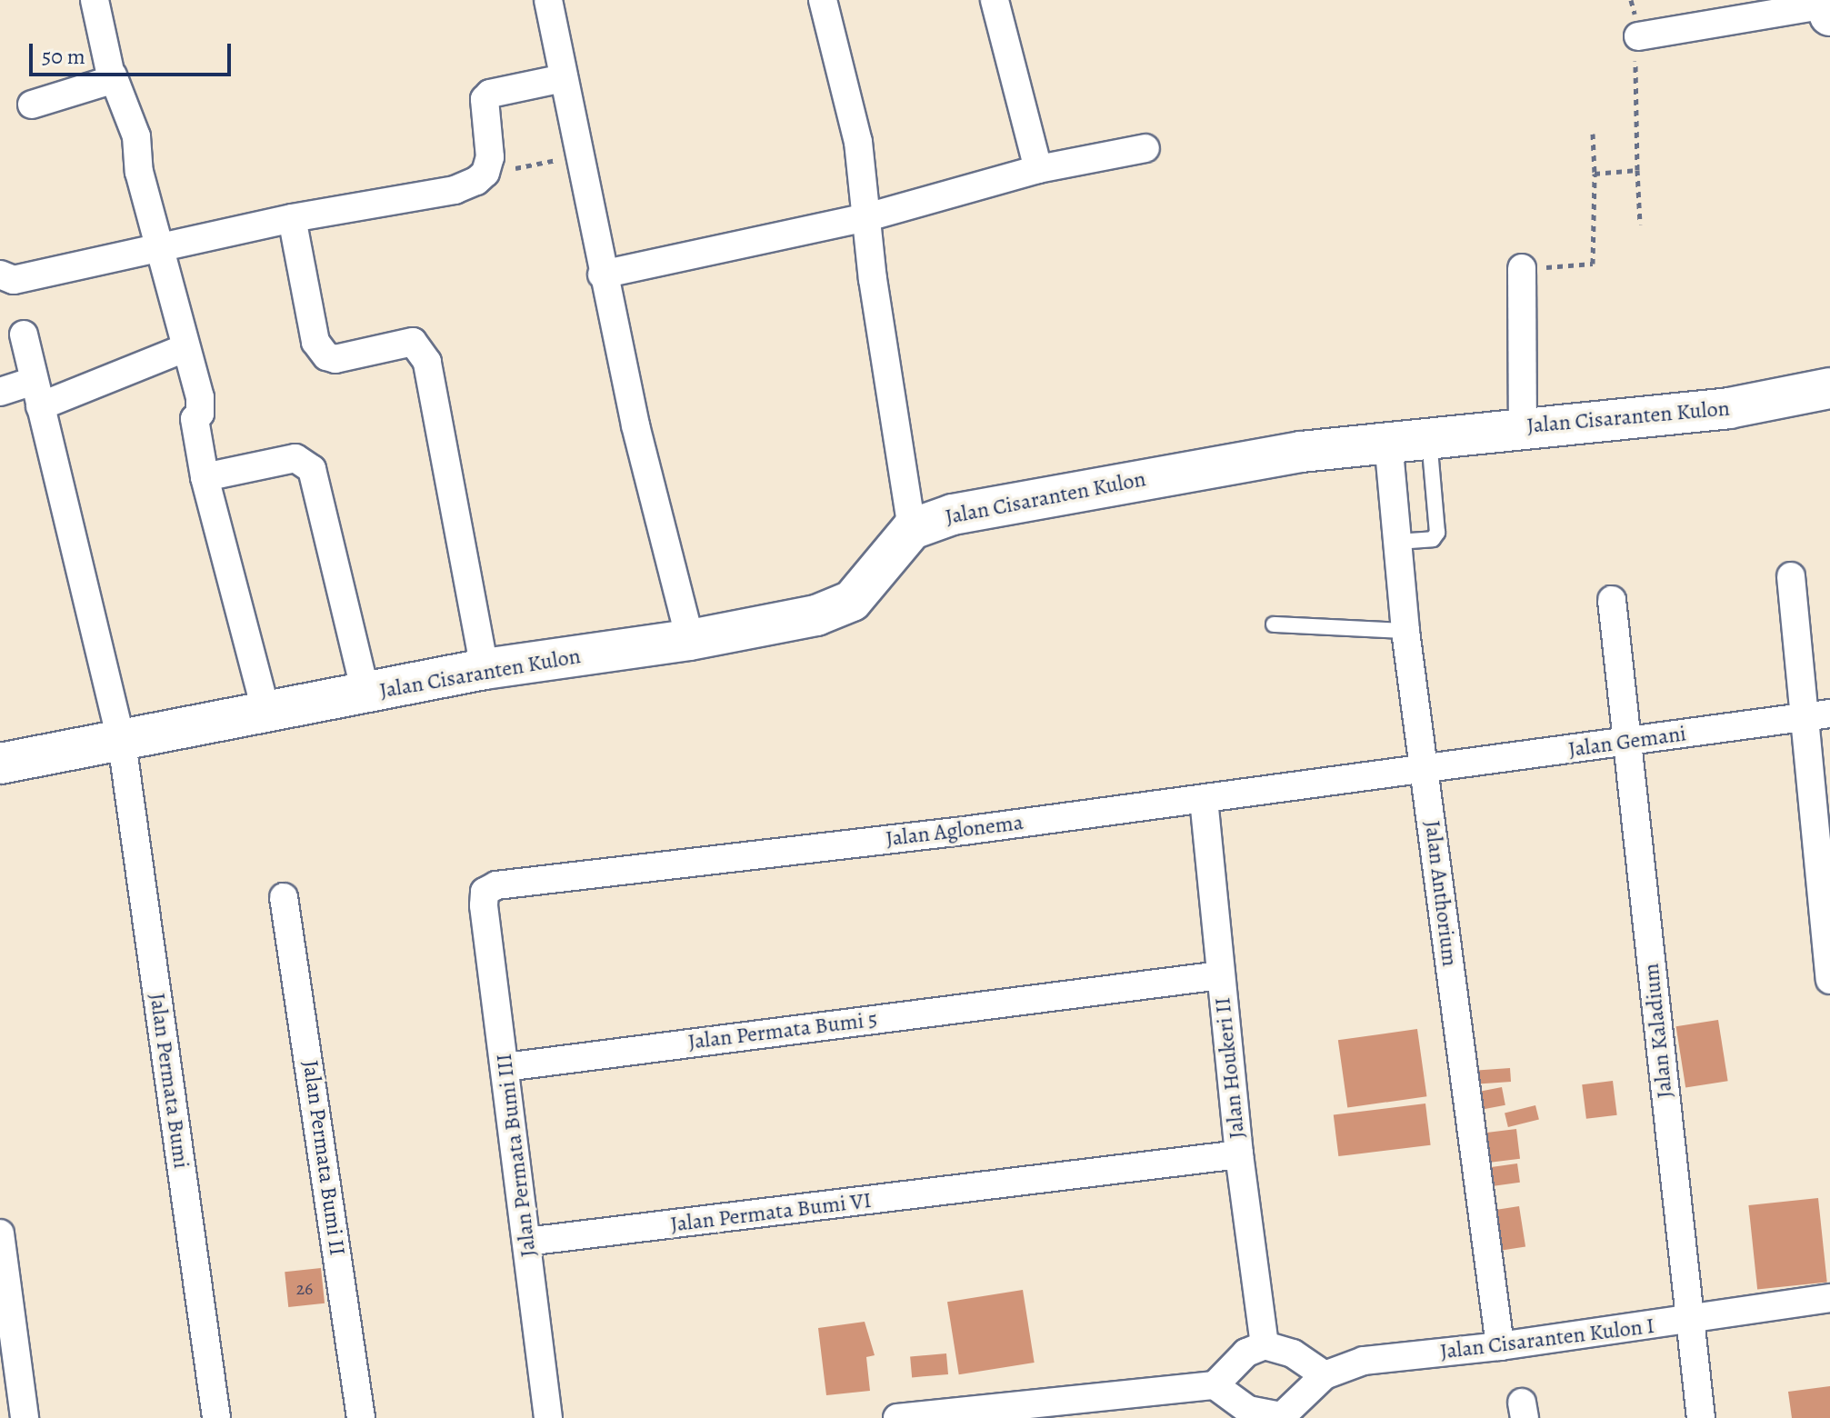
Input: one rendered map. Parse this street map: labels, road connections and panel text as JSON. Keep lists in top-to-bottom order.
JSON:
{
  "streets": {
    "main road": ["Jalan Cisaranten Kulon"],
    "street": [
      "Jalan Gemani",
      "Jalan Aglonema",
      "Jalan Anthorium",
      "Jalan Permata Bumi 5",
      "Jalan Kaladium",
      "Jalan Houkeri II",
      "Jalan Permata Bumi",
      "Jalan Permata Bumi III",
      "Jalan Permata Bumi II",
      "Jalan Permata Bumi VI",
      "Jalan Cisaranten Kulon I"
    ]
  },
  "crossings": [
    ["Jalan Cisaranten Kulon", "Jalan Anthorium"],
    ["Jalan Cisaranten Kulon", "Jalan Permata Bumi"],
    ["Jalan Gemani", "Jalan Aglonema"],
    ["Jalan Gemani", "Jalan Anthorium"],
    ["Jalan Gemani", "Jalan Kaladium"],
    ["Jalan Aglonema", "Jalan Anthorium"],
    ["Jalan Aglonema", "Jalan Houkeri II"],
    ["Jalan Aglonema", "Jalan Permata Bumi III"],
    ["Jalan Anthorium", "Jalan Cisaranten Kulon I"],
    ["Jalan Permata Bumi 5", "Jalan Houkeri II"],
    ["Jalan Permata Bumi 5", "Jalan Permata Bumi III"],
    ["Jalan Kaladium", "Jalan Cisaranten Kulon I"],
    ["Jalan Houkeri II", "Jalan Permata Bumi VI"],
    ["Jalan Permata Bumi III", "Jalan Permata Bumi VI"]
  ],
  "house_numbers": ["26"],
  "scale_bar": "50 m"
}
